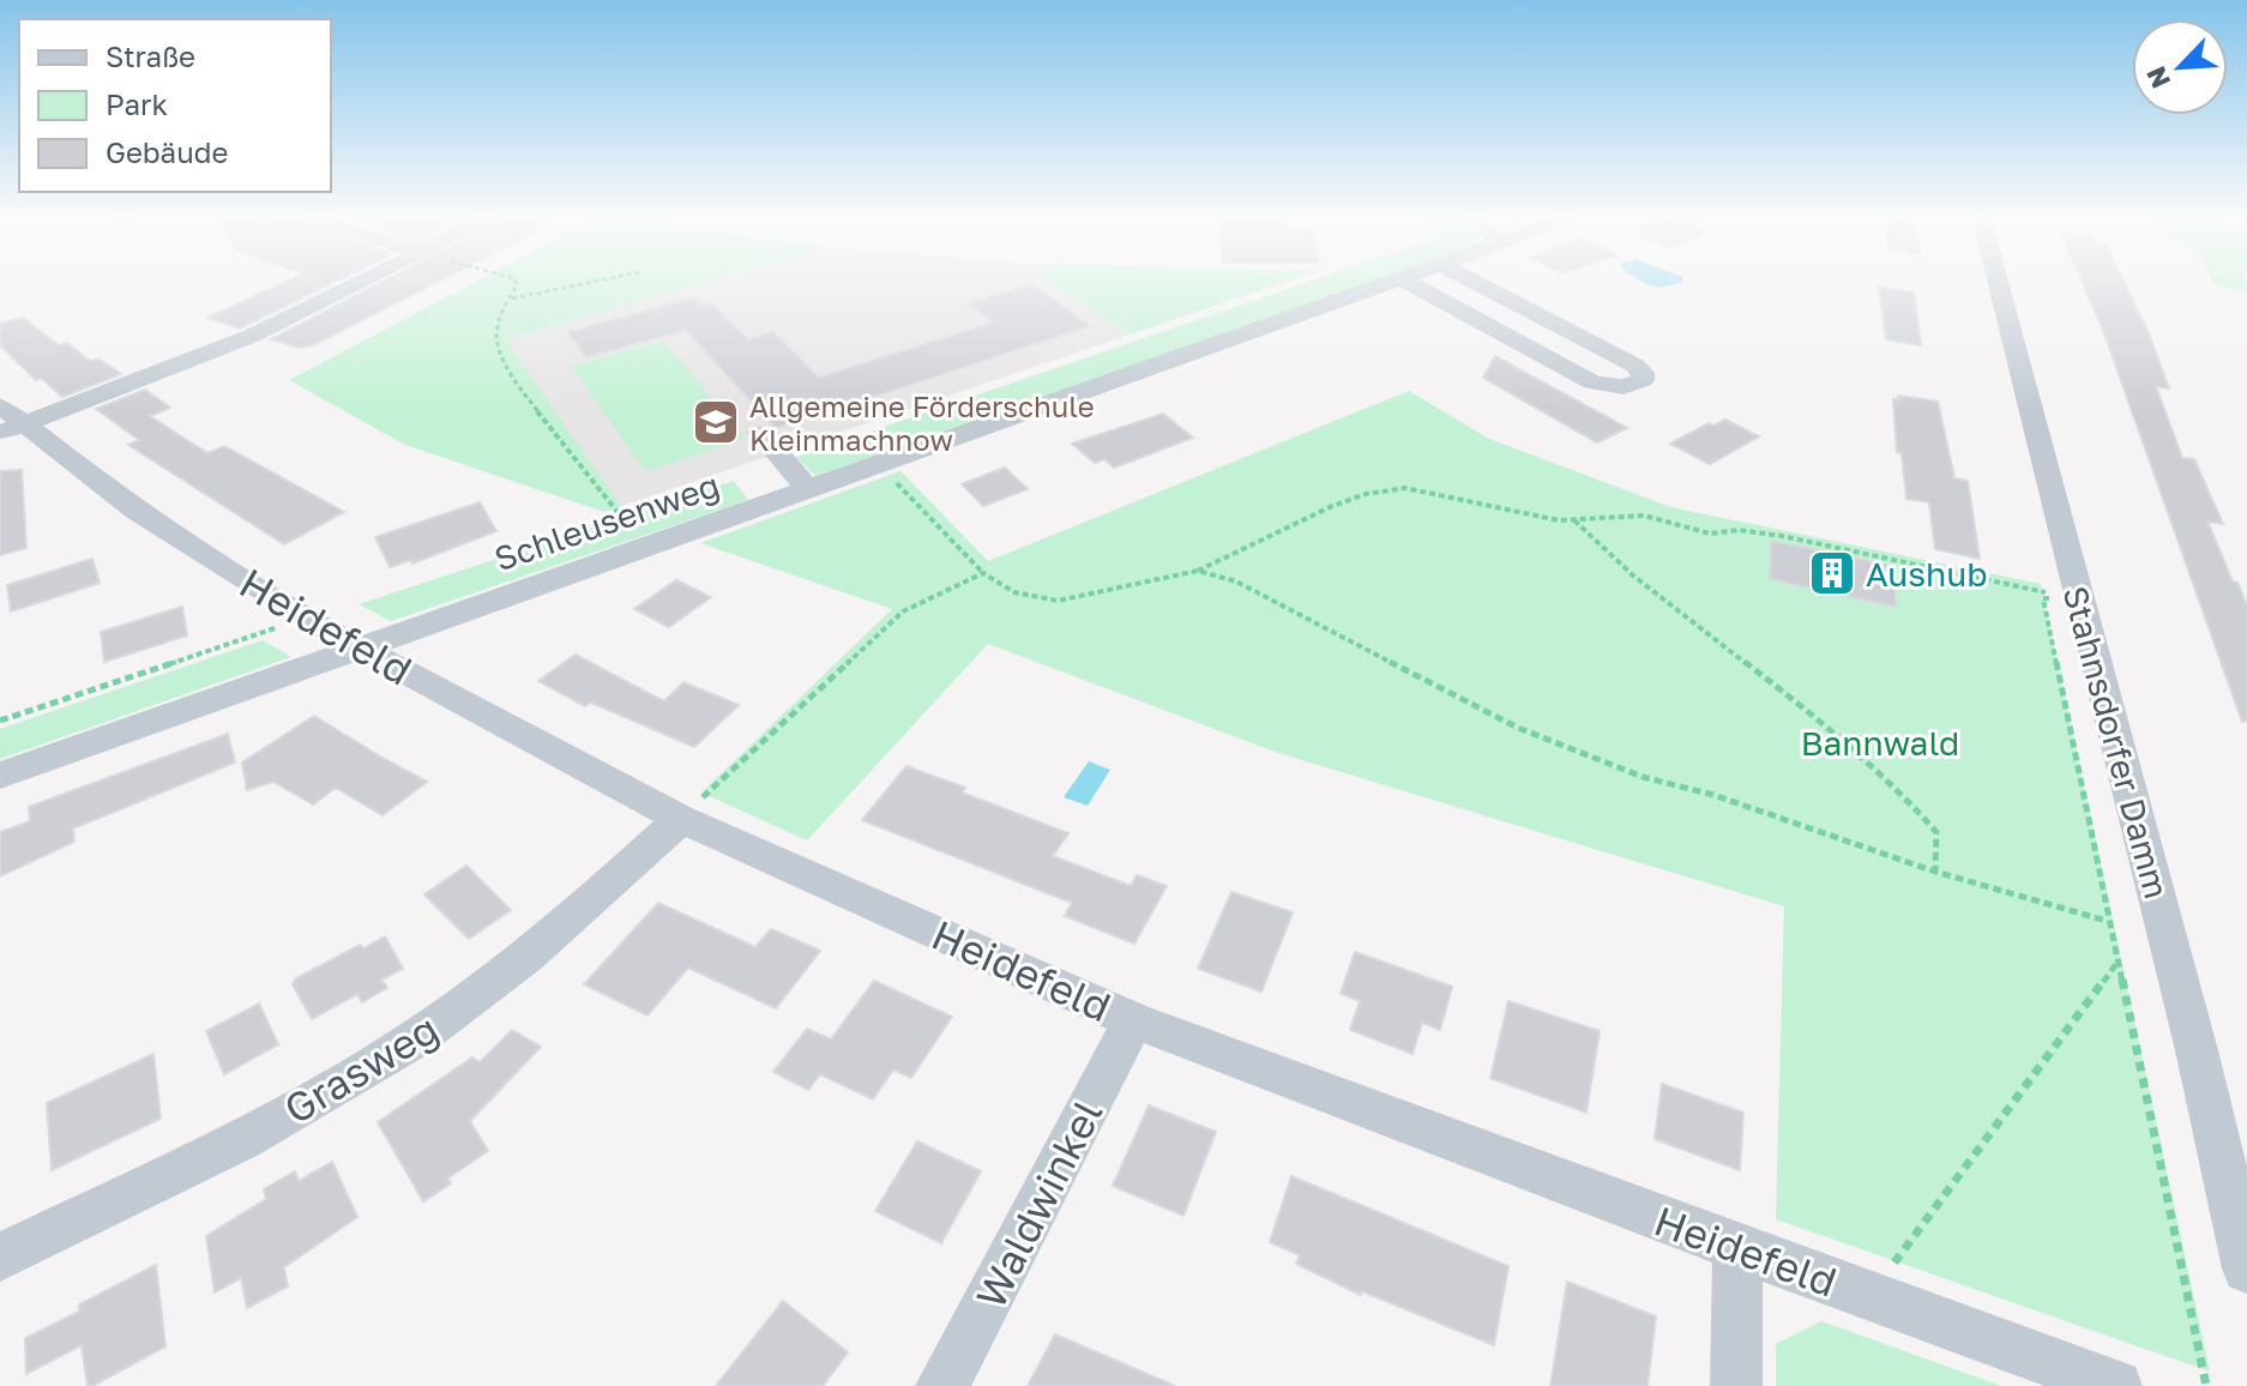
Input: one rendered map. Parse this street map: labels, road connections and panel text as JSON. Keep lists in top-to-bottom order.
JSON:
{
  "streets": {
    "street": [
      "Schleusenweg",
      "Heidefeld",
      "Stahnsdorfer Damm",
      "Grasweg",
      "Waldwinkel"
    ]
  },
  "crossings": [
    ["Schleusenweg", "Heidefeld"],
    ["Heidefeld", "Grasweg"],
    ["Heidefeld", "Waldwinkel"]
  ],
  "parks": ["Bannwald"],
  "places": {
    "school or university": ["Allgemeine Förderschule Kleinmachnow"],
    "building": ["Aushub"]
  },
  "legend": ["Straße", "Park", "Gebäude"],
  "north": "bottom left"
}
